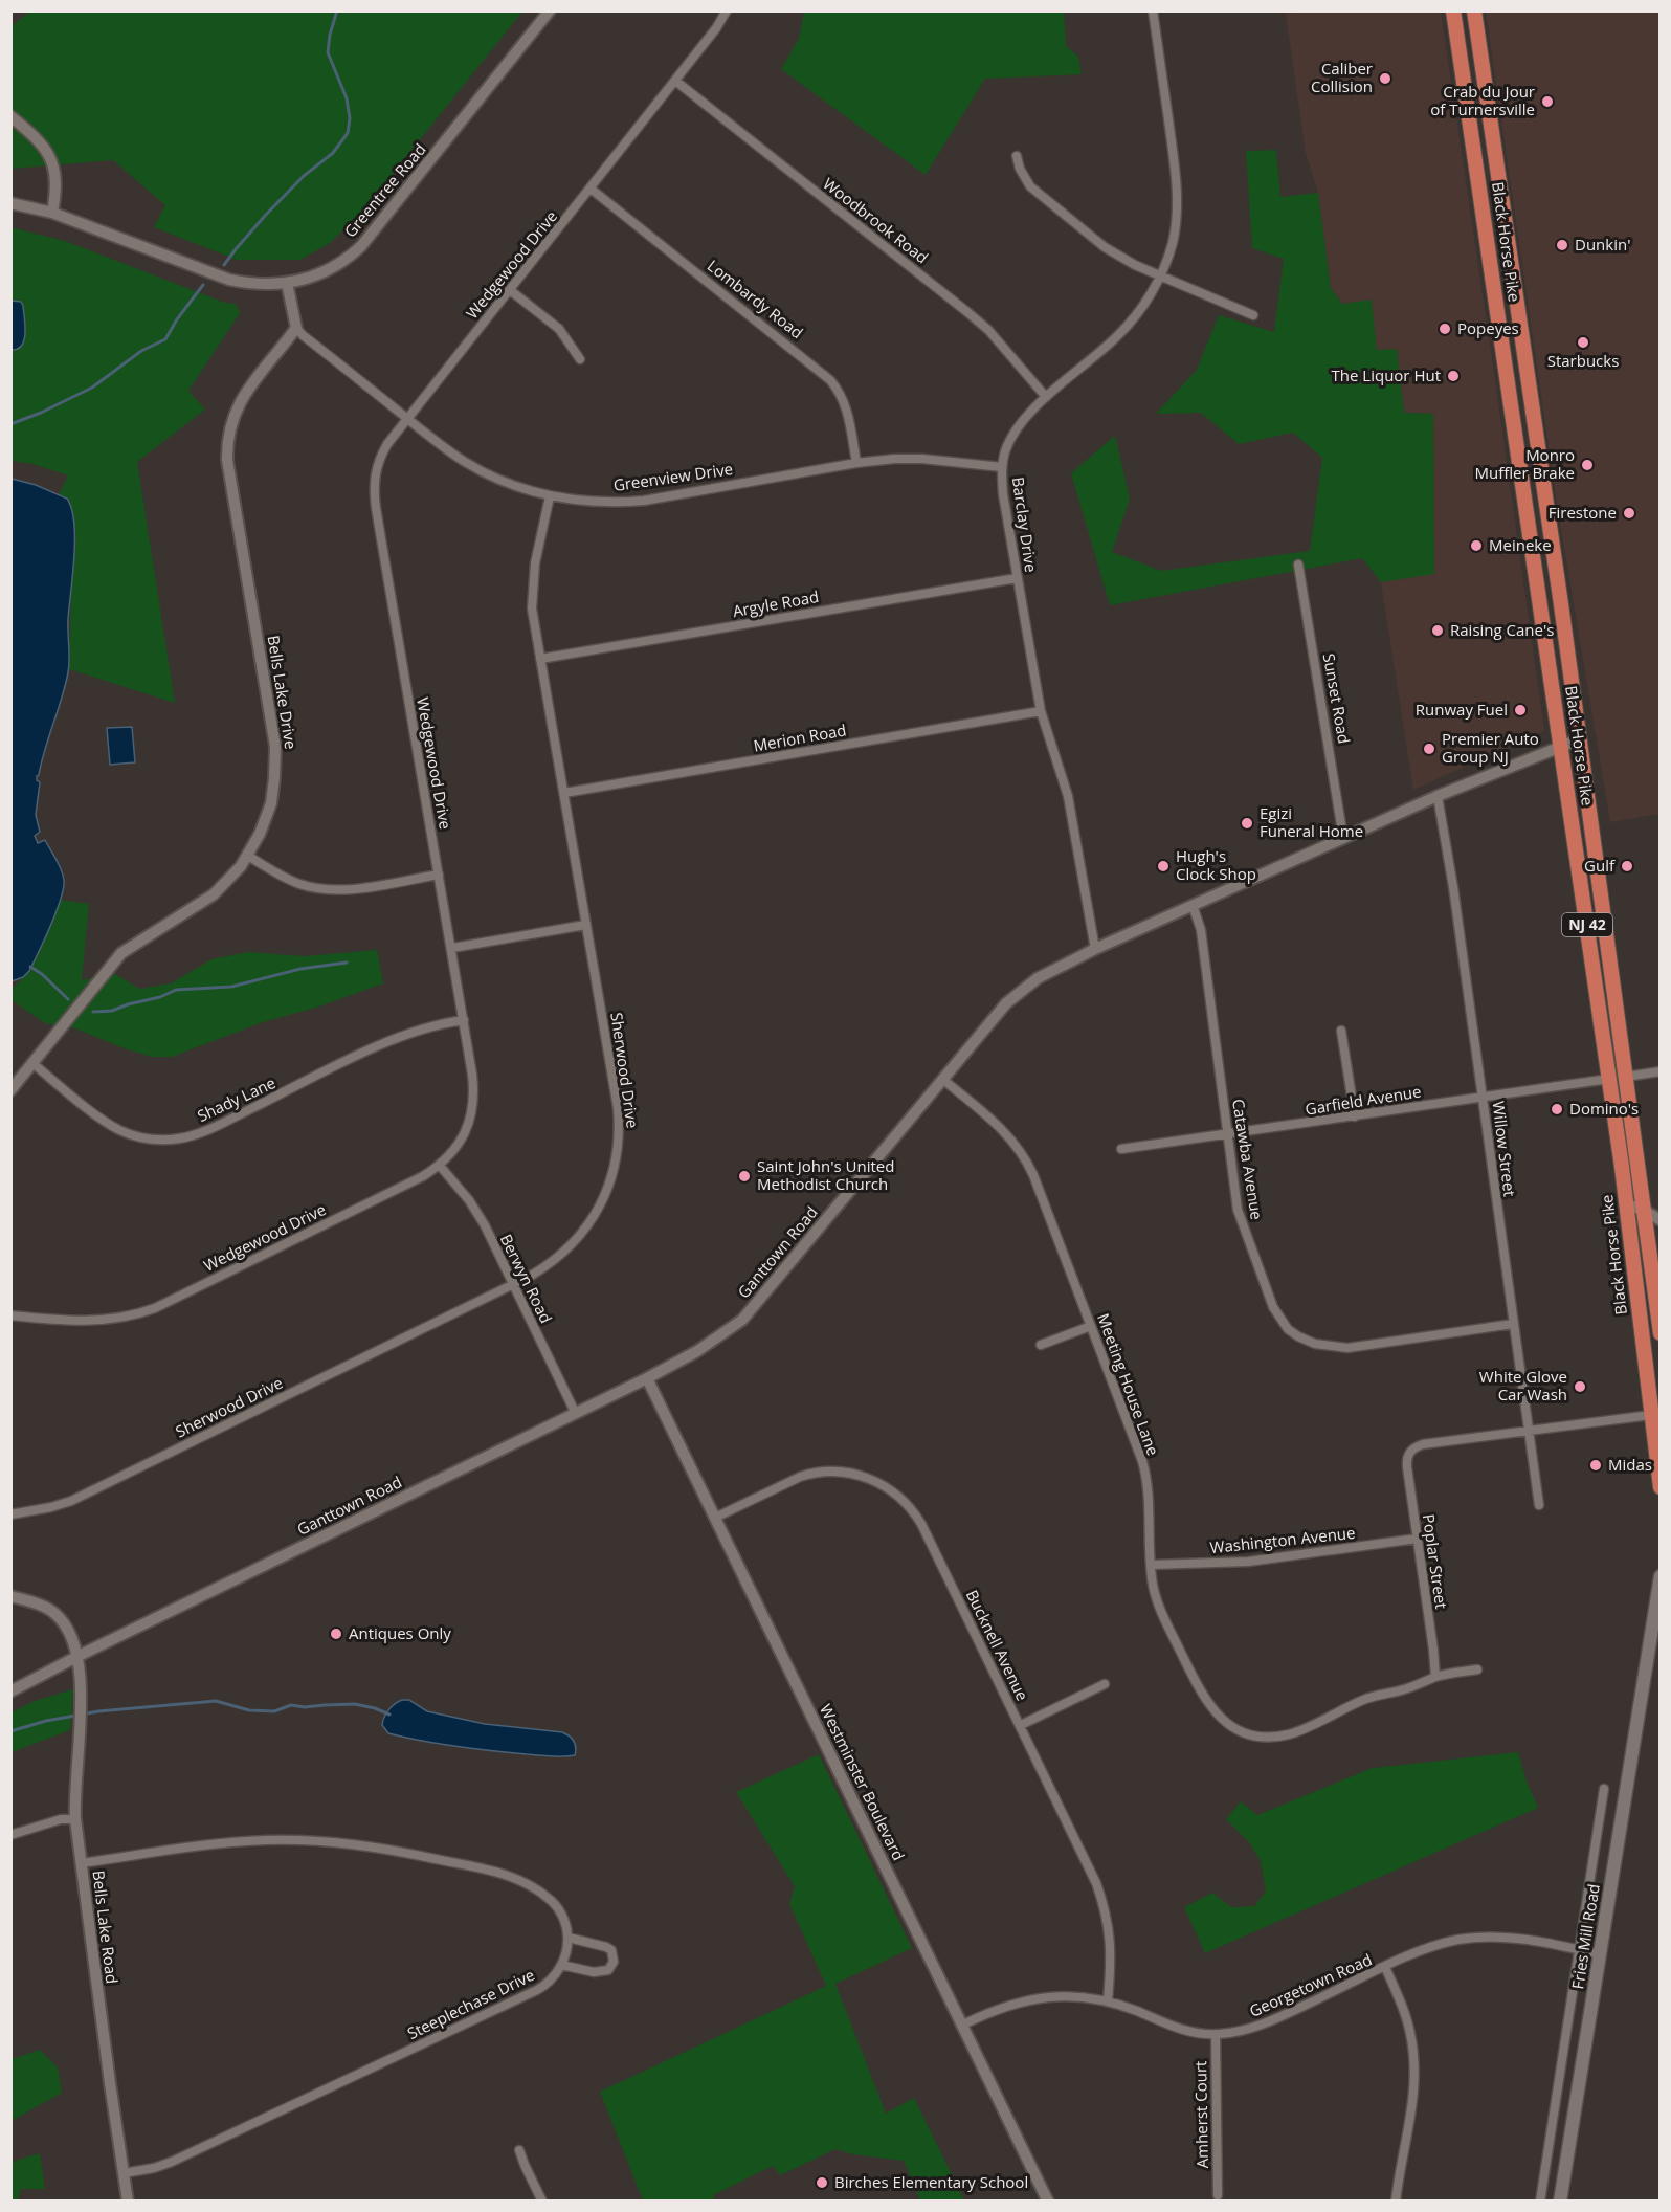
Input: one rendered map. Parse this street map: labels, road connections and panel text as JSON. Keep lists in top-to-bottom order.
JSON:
{
  "streets": {
    "highway": ["Black Horse Pike", "NJ 42"],
    "main road": ["Fries Mill Road"],
    "street": [
      "Greentree Road",
      "Woodbrook Road",
      "Wedgewood Drive",
      "Lombardy Road",
      "Greenview Drive",
      "Barclay Drive",
      "Argyle Road",
      "Bells Lake Drive",
      "Sunset Road",
      "Merion Road",
      "Sherwood Drive",
      "Shady Lane",
      "Garfield Avenue",
      "Willow Street",
      "Catawba Avenue",
      "Ganttown Road",
      "Berwyn Road",
      "Meeting House Lane",
      "Washington Avenue",
      "Poplar Street",
      "Bucknell Avenue",
      "Westminster Boulevard",
      "Bells Lake Road",
      "Georgetown Road",
      "Steeplechase Drive",
      "Amherst Court"
    ]
  },
  "crossings": [
    ["Woodbrook Road", "Wedgewood Drive"],
    ["Woodbrook Road", "Barclay Drive"],
    ["Black Horse Pike", "Garfield Avenue"],
    ["Black Horse Pike", "Ganttown Road"],
    ["Wedgewood Drive", "Lombardy Road"],
    ["Wedgewood Drive", "Greenview Drive"],
    ["Wedgewood Drive", "Shady Lane"],
    ["Wedgewood Drive", "Berwyn Road"],
    ["Lombardy Road", "Greenview Drive"],
    ["Greenview Drive", "Barclay Drive"],
    ["Greenview Drive", "Bells Lake Drive"],
    ["Greenview Drive", "Sherwood Drive"],
    ["Barclay Drive", "Argyle Road"],
    ["Barclay Drive", "Merion Road"],
    ["Barclay Drive", "Ganttown Road"],
    ["Argyle Road", "Sherwood Drive"],
    ["Bells Lake Drive", "Shady Lane"],
    ["Sunset Road", "Ganttown Road"],
    ["Merion Road", "Sherwood Drive"],
    ["Sherwood Drive", "Berwyn Road"],
    ["Garfield Avenue", "Willow Street"],
    ["Garfield Avenue", "Catawba Avenue"],
    ["Willow Street", "Catawba Avenue"],
    ["Willow Street", "Ganttown Road"],
    ["Willow Street", "Poplar Street"],
    ["Catawba Avenue", "Ganttown Road"],
    ["Ganttown Road", "Berwyn Road"],
    ["Ganttown Road", "Meeting House Lane"],
    ["Ganttown Road", "Westminster Boulevard"],
    ["Ganttown Road", "Bells Lake Road"],
    ["Meeting House Lane", "Washington Avenue"],
    ["Meeting House Lane", "Poplar Street"],
    ["Washington Avenue", "Poplar Street"],
    ["Bucknell Avenue", "Westminster Boulevard"],
    ["Bucknell Avenue", "Georgetown Road"],
    ["Westminster Boulevard", "Georgetown Road"],
    ["Bells Lake Road", "Steeplechase Drive"],
    ["Fries Mill Road", "Georgetown Road"],
    ["Georgetown Road", "Amherst Court"]
  ],
  "places": [
    "Caliber Collision",
    "Crab du Jour of Turnersville",
    "Dunkin'",
    "Popeyes",
    "Starbucks",
    "The Liquor Hut",
    "Monro Muffler Brake",
    "Firestone",
    "Meineke",
    "Raising Cane's",
    "Runway Fuel",
    "Premier Auto Group NJ",
    "Egizi Funeral Home",
    "Hugh's Clock Shop",
    "Gulf",
    "Domino's",
    "Saint John's United Methodist Church",
    "White Glove Car Wash",
    "Midas",
    "Antiques Only",
    "Birches Elementary School"
  ]
}
